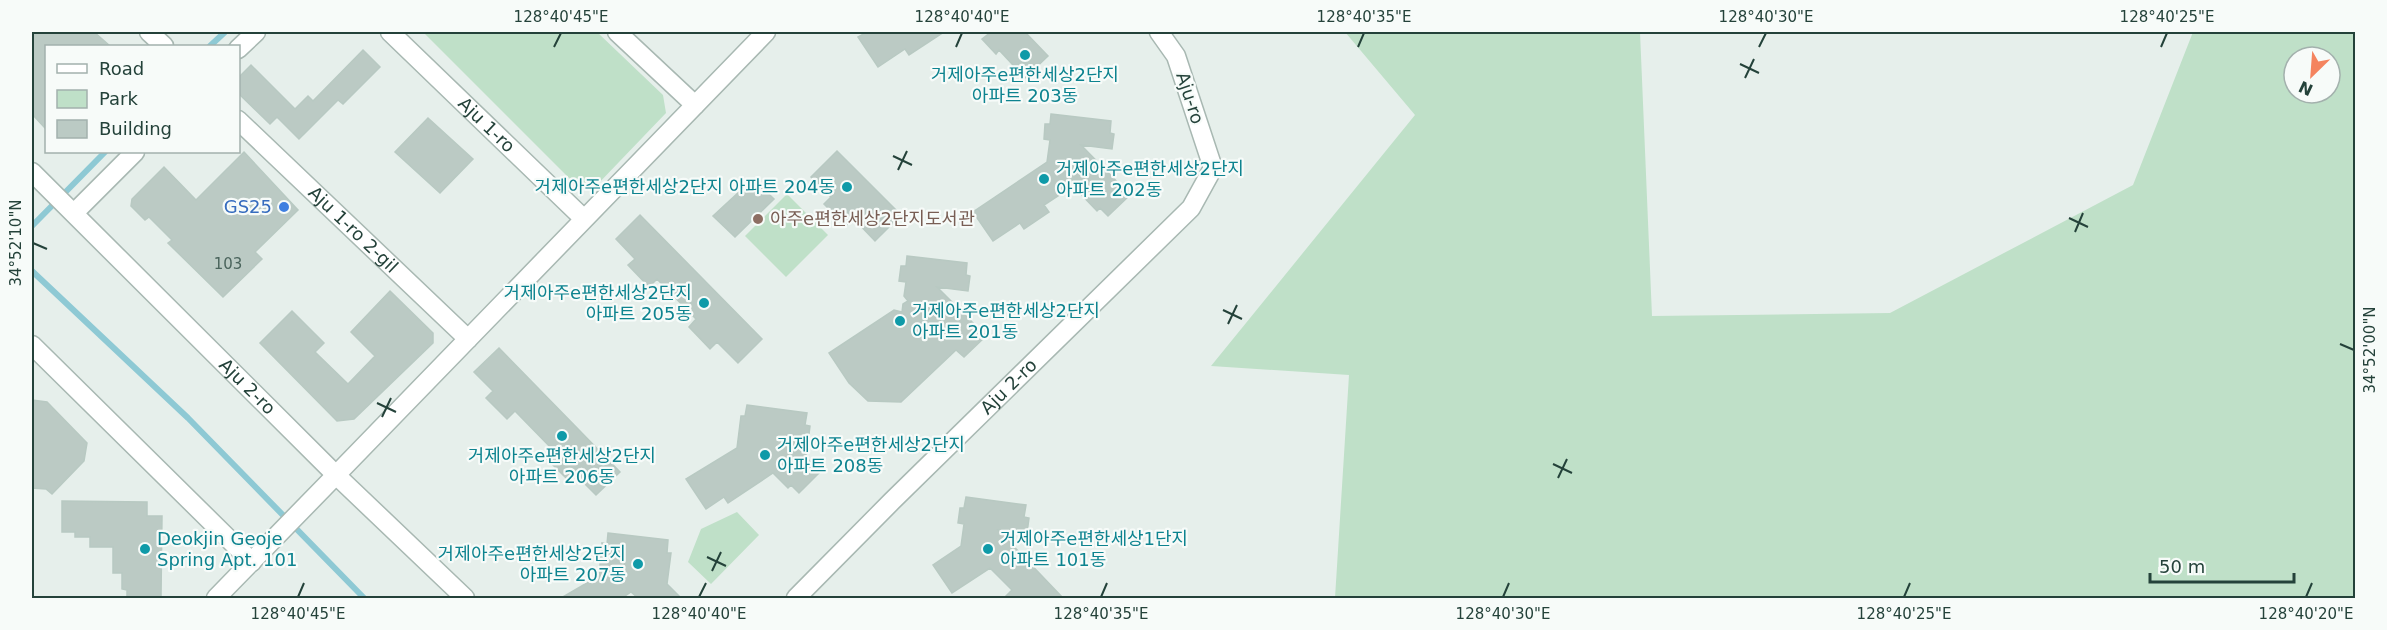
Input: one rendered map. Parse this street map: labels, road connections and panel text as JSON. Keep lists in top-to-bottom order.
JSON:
{
  "streets": {
    "street": [
      "Aju-ro",
      "Aju 1-ro",
      "Aju 1-ro 2-gil",
      "Aju 2-ro"
    ]
  },
  "crossings": [
    ["Aju-ro", "Aju 2-ro"]
  ],
  "places": [
    "거제아주e편한세상2단지 아파트 203동",
    "거제아주e편한세상2단지 아파트 202동",
    "거제아주e편한세상2단지 아파트 204동",
    "GS25",
    "아주e편한세상2단지도서관",
    "거제아주e편한세상2단지 아파트 205동",
    "거제아주e편한세상2단지 아파트 201동",
    "거제아주e편한세상2단지 아파트 206동",
    "거제아주e편한세상2단지 아파트 208동",
    "Deokjin Geoje Spring Apt. 101",
    "거제아주e편한세상1단지 아파트 101동",
    "거제아주e편한세상2단지 아파트 207동"
  ],
  "house_numbers": ["103"],
  "legend": ["Road", "Park", "Building"],
  "scale_bar": "50 m",
  "north": "bottom left",
  "coordinates": [
    "128°40'45\"E",
    "128°40'40\"E",
    "128°40'35\"E",
    "128°40'30\"E",
    "128°40'25\"E",
    "34°52'10\"N",
    "34°52'00\"N",
    "128°40'20\"E"
  ]
}
